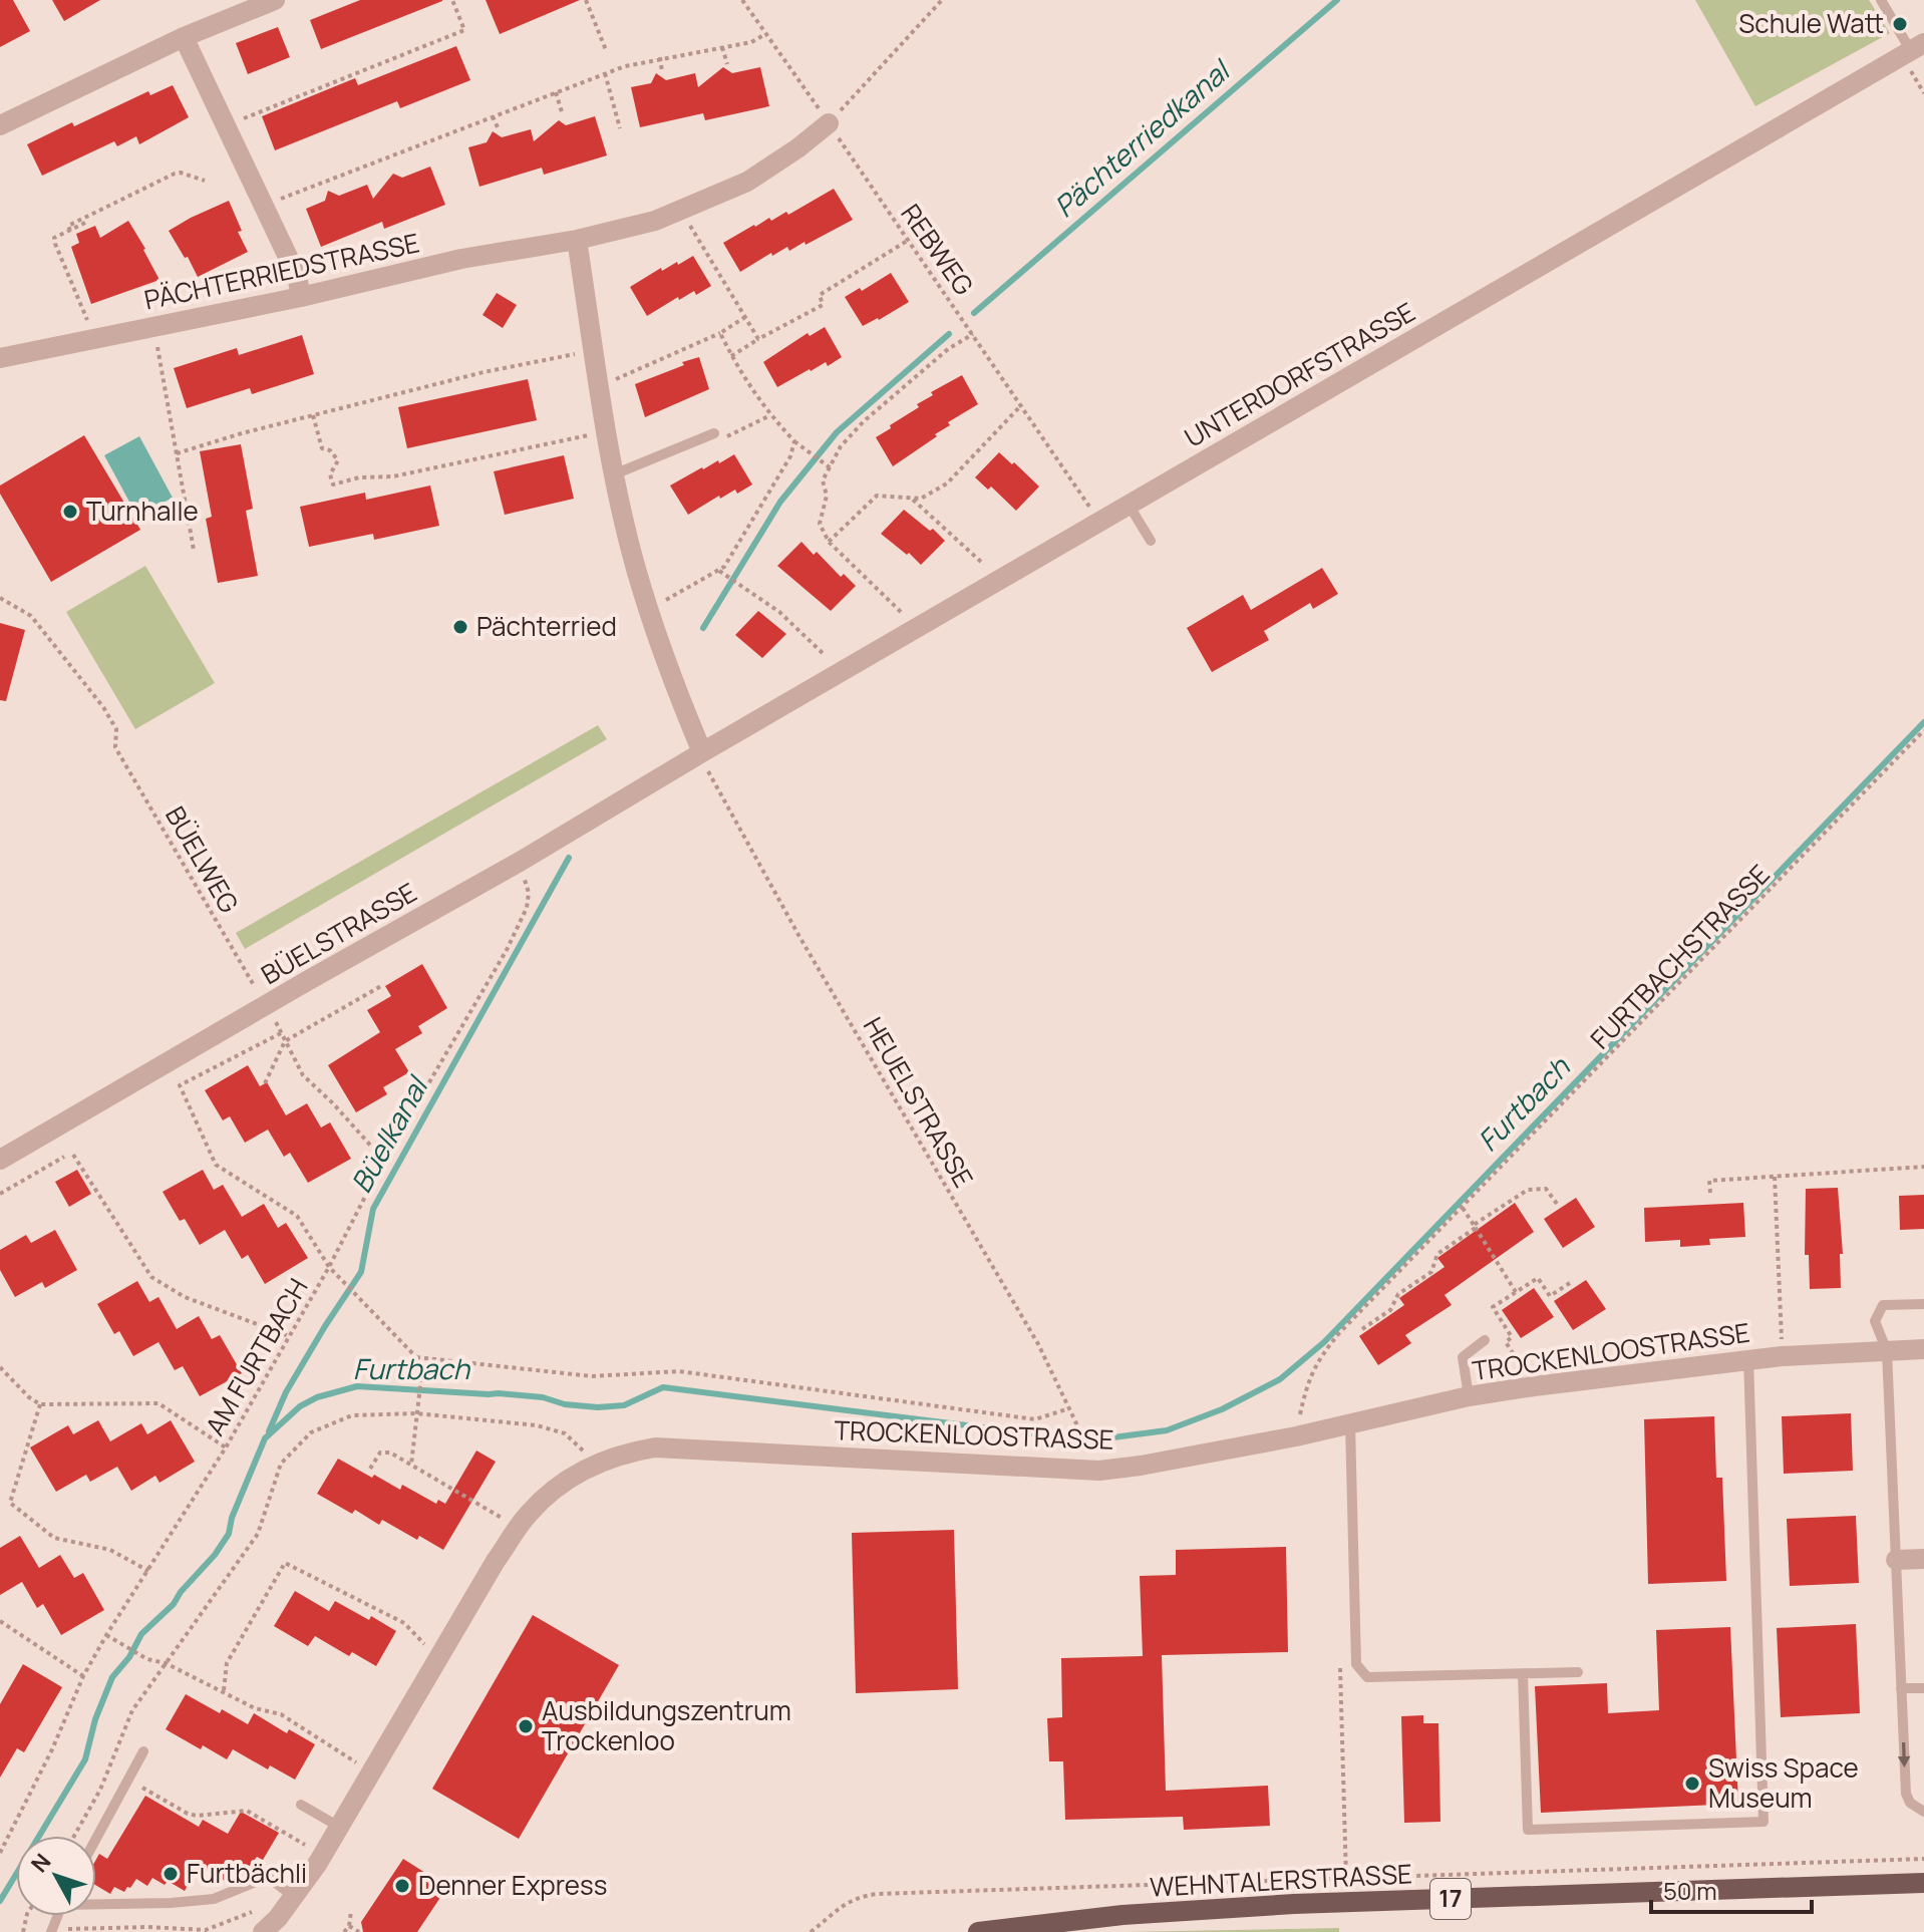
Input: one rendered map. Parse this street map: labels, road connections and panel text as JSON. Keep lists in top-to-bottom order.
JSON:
{
  "streets": {
    "main road": ["WEHNTALERSTRASSE", "17"],
    "street": [
      "PÄCHTERRIEDSTRASSE",
      "UNTERDORFSTRASSE",
      "BÜELSTRASSE",
      "TROCKENLOOSTRASSE"
    ],
    "path": [
      "REBWEG",
      "BÜELWEG",
      "FURTBACHSTRASSE",
      "HEUELSTRASSE",
      "AM FURTBACH"
    ]
  },
  "crossings": [
    ["REBWEG", "PÄCHTERRIEDSTRASSE"],
    ["REBWEG", "UNTERDORFSTRASSE"],
    ["UNTERDORFSTRASSE", "BÜELSTRASSE"],
    ["UNTERDORFSTRASSE", "HEUELSTRASSE"],
    ["BÜELSTRASSE", "HEUELSTRASSE"],
    ["FURTBACHSTRASSE", "TROCKENLOOSTRASSE"],
    ["HEUELSTRASSE", "TROCKENLOOSTRASSE"]
  ],
  "water": ["Pächterriedkanal", "Furtbach", "Büelkanal"],
  "places": [
    "Schule Watt",
    "Turnhalle",
    "Pächterried",
    "Ausbildungszentrum Trockenloo",
    "Swiss Space Museum",
    "Furtbächli",
    "Denner Express"
  ],
  "scale_bar": "50 m",
  "north": "top left"
}
